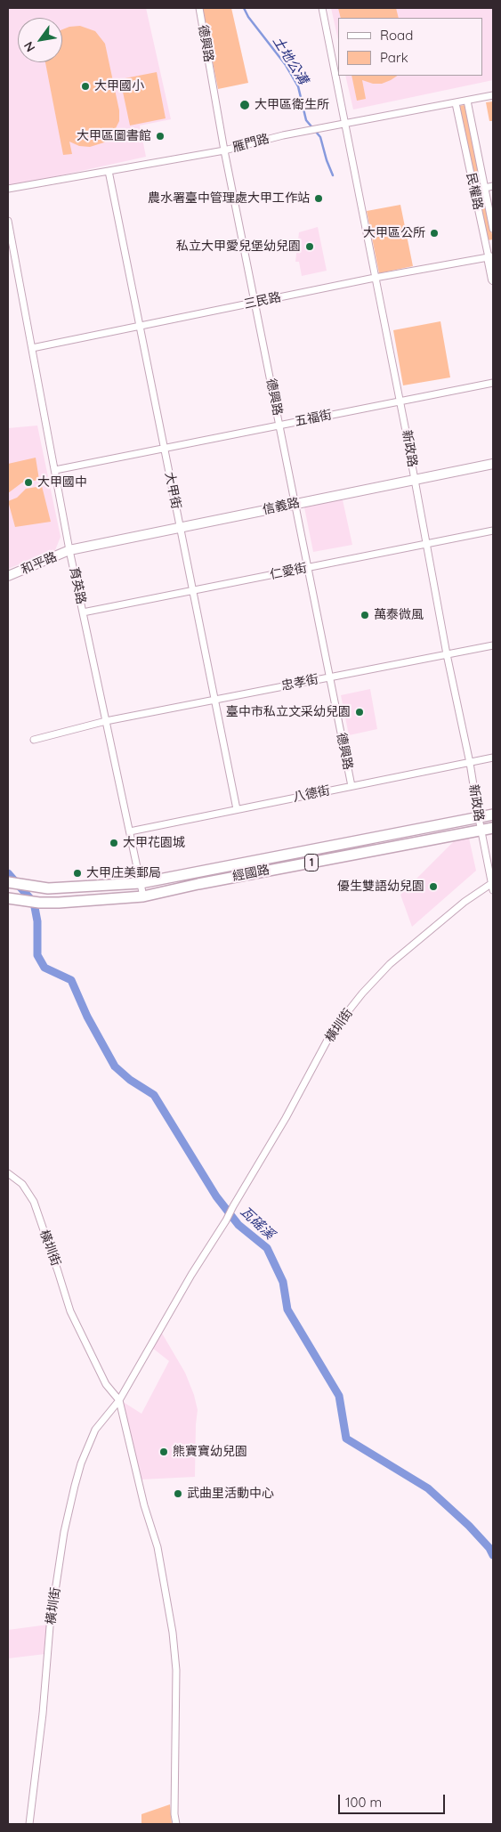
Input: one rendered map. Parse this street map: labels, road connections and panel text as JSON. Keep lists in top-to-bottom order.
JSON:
{
  "streets": {
    "main road": ["1", "經國路"],
    "street": [
      "德興路",
      "雁門路",
      "民權路",
      "三民路",
      "五福街",
      "新政路",
      "大甲街",
      "信義路",
      "和平路",
      "仁愛街",
      "育英路",
      "忠孝街",
      "八德街",
      "橫圳街"
    ]
  },
  "crossings": [
    ["德興路", "雁門路"],
    ["德興路", "三民路"],
    ["德興路", "五福街"],
    ["德興路", "信義路"],
    ["德興路", "仁愛街"],
    ["德興路", "忠孝街"],
    ["德興路", "八德街"],
    ["雁門路", "民權路"],
    ["雁門路", "新政路"],
    ["雁門路", "大甲街"],
    ["民權路", "三民路"],
    ["三民路", "新政路"],
    ["三民路", "大甲街"],
    ["三民路", "育英路"],
    ["五福街", "新政路"],
    ["五福街", "大甲街"],
    ["五福街", "育英路"],
    ["新政路", "信義路"],
    ["新政路", "仁愛街"],
    ["新政路", "忠孝街"],
    ["新政路", "八德街"],
    ["新政路", "經國路"],
    ["新政路", "橫圳街"],
    ["大甲街", "信義路"],
    ["大甲街", "仁愛街"],
    ["大甲街", "忠孝街"],
    ["大甲街", "八德街"],
    ["信義路", "和平路"],
    ["信義路", "育英路"],
    ["和平路", "育英路"],
    ["仁愛街", "育英路"],
    ["育英路", "忠孝街"],
    ["育英路", "八德街"],
    ["育英路", "經國路"]
  ],
  "water": ["土地公溝", "瓦磘溪"],
  "places": [
    "大甲國小",
    "大甲區衛生所",
    "大甲區圖書館",
    "農水署臺中管理處大甲工作站",
    "大甲區公所",
    "私立大甲愛兒堡幼兒園",
    "大甲國中",
    "萬泰微風",
    "臺中市私立文采幼兒園",
    "大甲花園城",
    "大甲庄美郵局",
    "優生雙語幼兒園",
    "熊寶寶幼兒園",
    "武曲里活動中心"
  ],
  "legend": ["Road", "Park"],
  "scale_bar": "100 m",
  "north": "bottom left"
}
